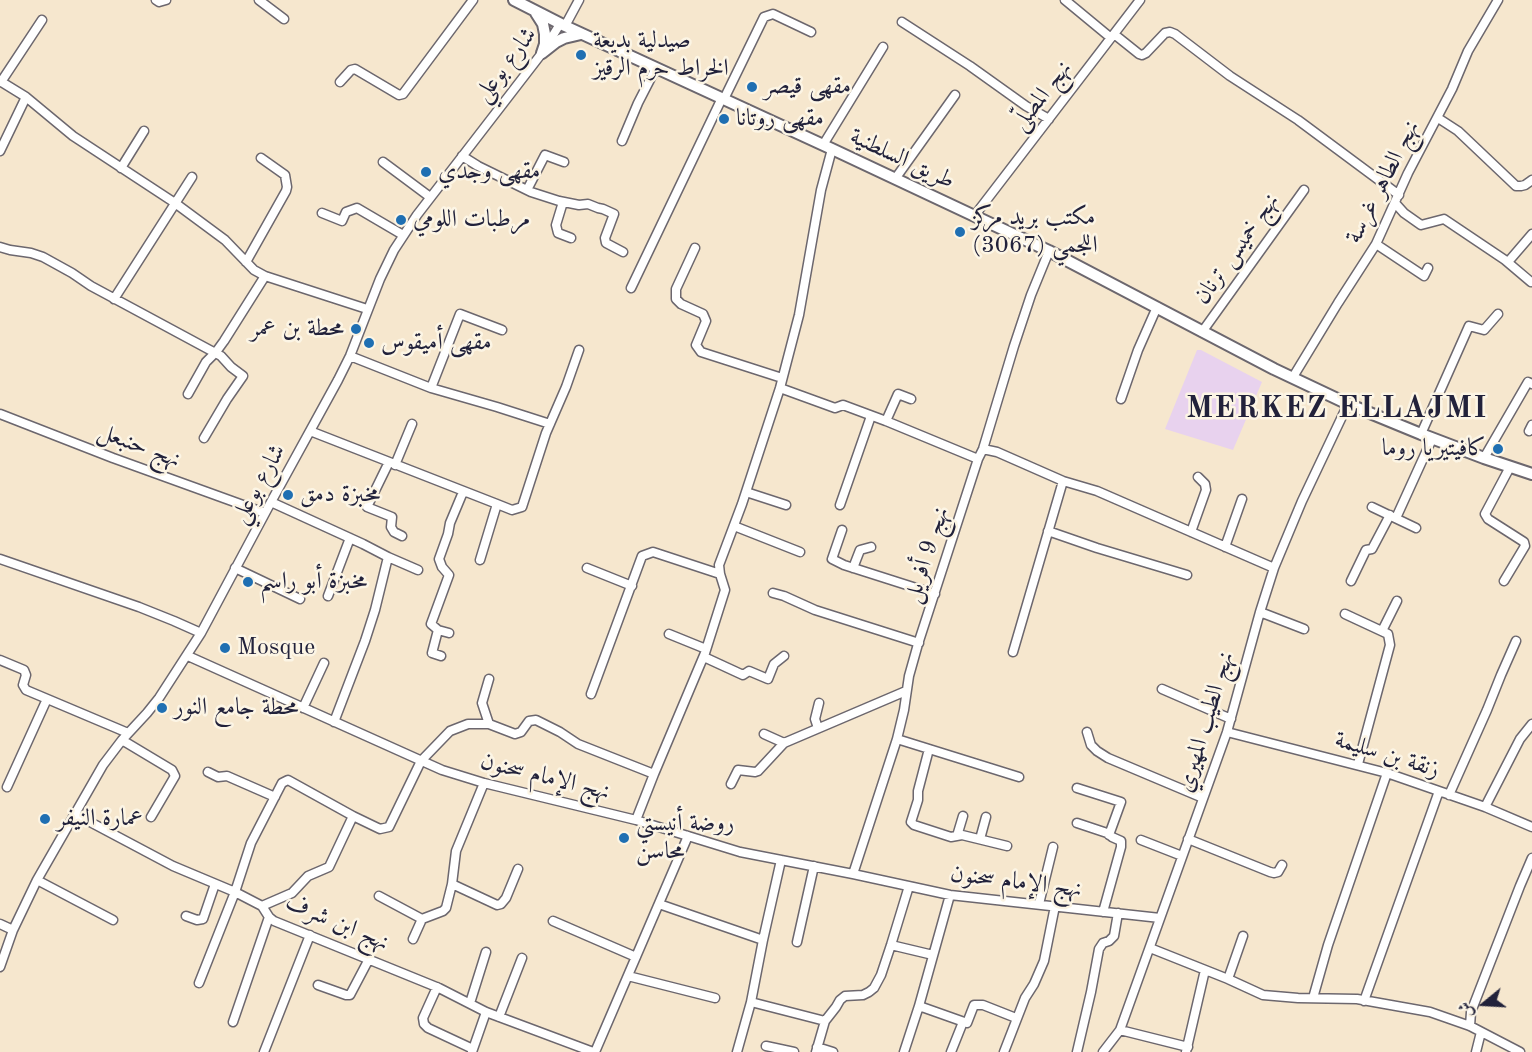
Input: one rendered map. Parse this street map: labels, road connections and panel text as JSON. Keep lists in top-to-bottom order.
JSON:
{
  "streets": {
    "main road": ["طريق السلطنية"],
    "street": [
      "شارع بوعلي",
      "نهج المصلّى",
      "نهج الطاهر غرسة",
      "نهج خميس ترنان",
      "نهج حنبعل",
      "نهج 9 أفريل",
      "نهج الطيب المهيري",
      "زنقة بن سليمة",
      "نهج الإمام سحنون",
      "نهج ابن شرف"
    ]
  },
  "crossings": [
    ["شارع بوعلي", "طريق السلطنية"],
    ["شارع بوعلي", "نهج حنبعل"],
    ["شارع بوعلي", "نهج الإمام سحنون"],
    ["شارع بوعلي", "نهج ابن شرف"],
    ["نهج المصلّى", "طريق السلطنية"],
    ["طريق السلطنية", "نهج خميس ترنان"],
    ["طريق السلطنية", "نهج 9 أفريل"],
    ["نهج 9 أفريل", "نهج الإمام سحنون"],
    ["نهج الطيب المهيري", "زنقة بن سليمة"],
    ["نهج الطيب المهيري", "نهج الإمام سحنون"]
  ],
  "districts": ["MERKEZ ELLAJMI"],
  "places": [
    "صيدلية بديعة الخراط حرم الرقيز",
    "مقهى قيصر",
    "مقهى روتانا",
    "مقهى وجدي",
    "مرطبات اللومي",
    "مكتب بريد مركز اللجمي (3067)",
    "محطة بن عمر",
    "مقهى أميقوس",
    "كافيتيريا روما",
    "مخبزة دمق",
    "مخبزة أبو راسم",
    "Mosque",
    "محطة جامع النور",
    "عمارة النيفر",
    "روضة أنيستي محاسن"
  ],
  "north": "left"
}
